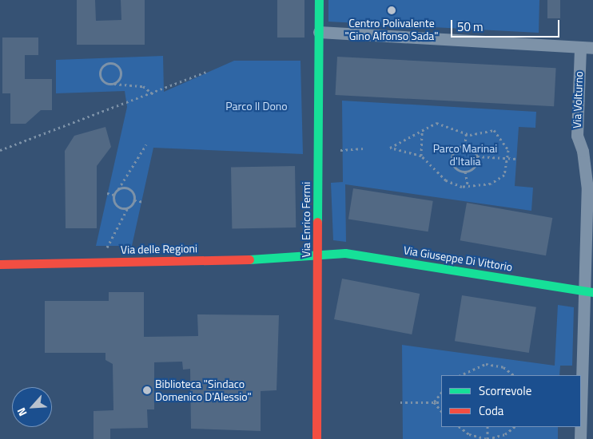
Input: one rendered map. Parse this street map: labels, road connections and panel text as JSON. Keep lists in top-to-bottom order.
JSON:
{
  "streets": {
    "street": [
      "Via Volturno",
      "Via Enrico Fermi",
      "Via delle Regioni",
      "Via Giuseppe Di Vittorio"
    ]
  },
  "crossings": [
    ["Via Volturno", "Via Giuseppe Di Vittorio"],
    ["Via Enrico Fermi", "Via delle Regioni"],
    ["Via Enrico Fermi", "Via Giuseppe Di Vittorio"],
    ["Via delle Regioni", "Via Giuseppe Di Vittorio"]
  ],
  "parks": ["Parco Il Dono", "Parco Marinai d'Italia"],
  "places": ["Centro Polivalente \"Gino Alfonso Sada\"", "Biblioteca \"Sindaco Domenico D'Alessio\""],
  "legend": ["Scorrevole", "Coda"],
  "scale_bar": "50 m",
  "north": "bottom left"
}
